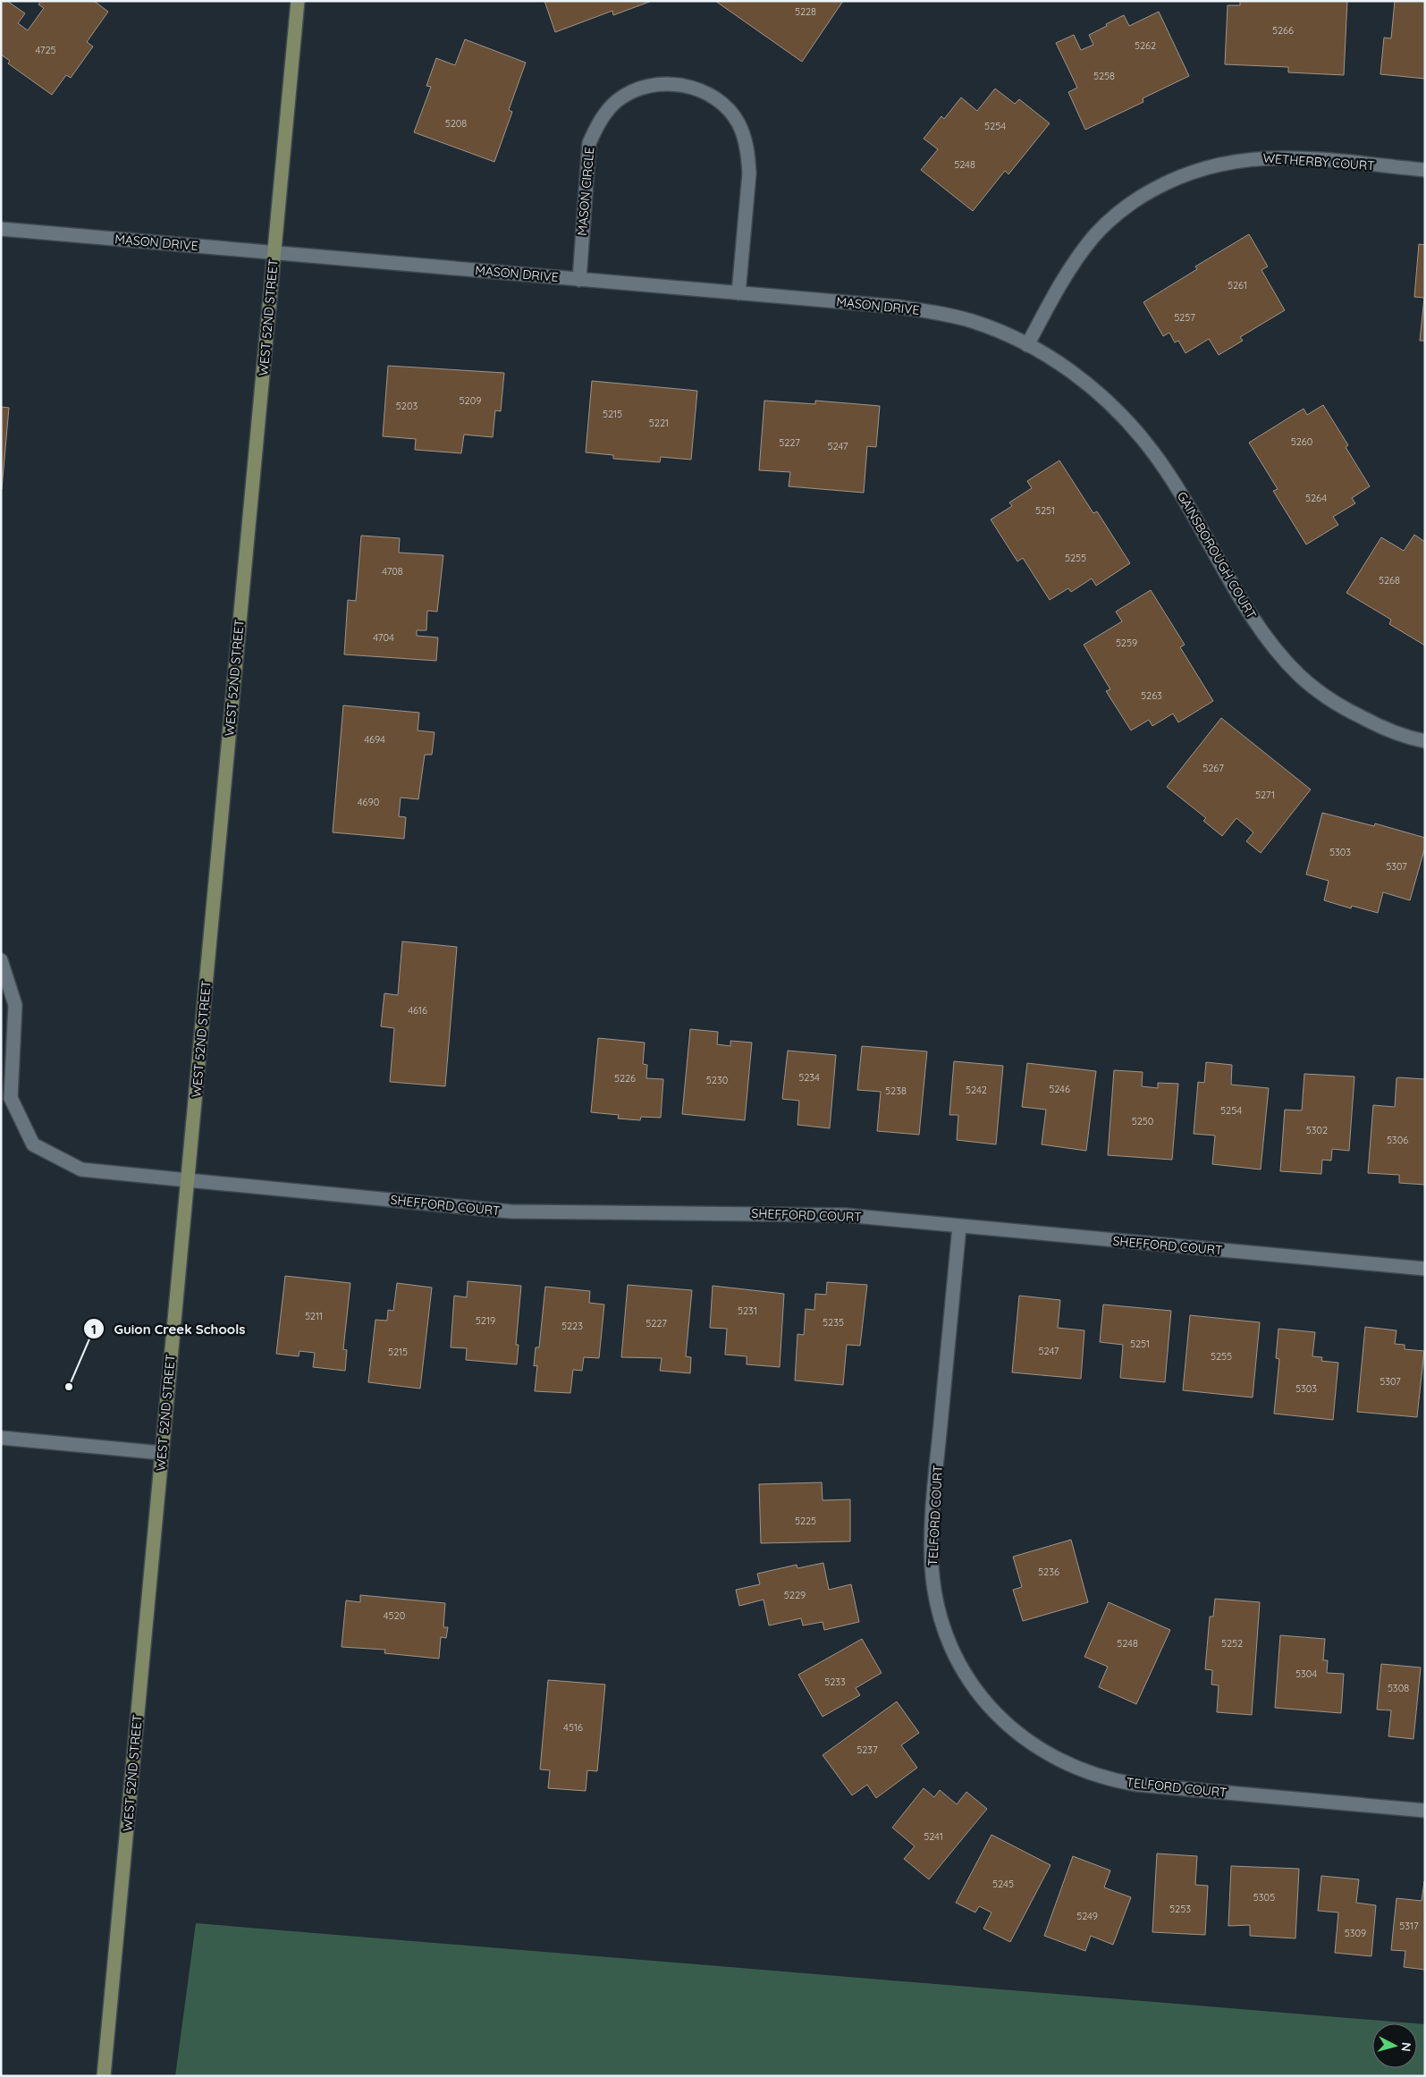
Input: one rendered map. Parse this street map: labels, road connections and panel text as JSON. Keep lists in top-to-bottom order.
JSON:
{
  "streets": {
    "street": [
      "WETHERBY COURT",
      "MASON CIRCLE",
      "MASON DRIVE",
      "WEST 52ND STREET",
      "GAINSBOROUGH COURT",
      "SHEFFORD COURT",
      "TELFORD COURT"
    ]
  },
  "crossings": [
    ["WETHERBY COURT", "MASON DRIVE"],
    ["WETHERBY COURT", "GAINSBOROUGH COURT"],
    ["MASON CIRCLE", "MASON DRIVE"],
    ["MASON DRIVE", "WEST 52ND STREET"],
    ["MASON DRIVE", "GAINSBOROUGH COURT"],
    ["WEST 52ND STREET", "SHEFFORD COURT"],
    ["SHEFFORD COURT", "TELFORD COURT"]
  ],
  "places": ["Guion Creek Schools"],
  "house_numbers": [
    "5228",
    "5266",
    "5262",
    "4725",
    "5258",
    "5208",
    "5254",
    "5248",
    "5261",
    "5257",
    "5209",
    "5203",
    "5215",
    "5221",
    "5260",
    "5227",
    "5247",
    "5264",
    "5251",
    "5255",
    "4708",
    "5268",
    "4704",
    "5259",
    "5263",
    "4694",
    "5267",
    "5271",
    "4690",
    "5303",
    "5307",
    "4616",
    "5234",
    "5226",
    "5230",
    "5246",
    "5242",
    "5238",
    "5254",
    "5250",
    "5302",
    "5306",
    "5231",
    "5211",
    "5219",
    "5235",
    "5227",
    "5223",
    "5251",
    "5247",
    "5215",
    "5255",
    "5307",
    "5303",
    "5225",
    "5236",
    "5229",
    "4520",
    "5248",
    "5252",
    "5304",
    "5233",
    "5308",
    "4516",
    "5237",
    "5241",
    "5245",
    "5305",
    "5253",
    "5249",
    "5317",
    "5309"
  ],
  "north": "right"
}
